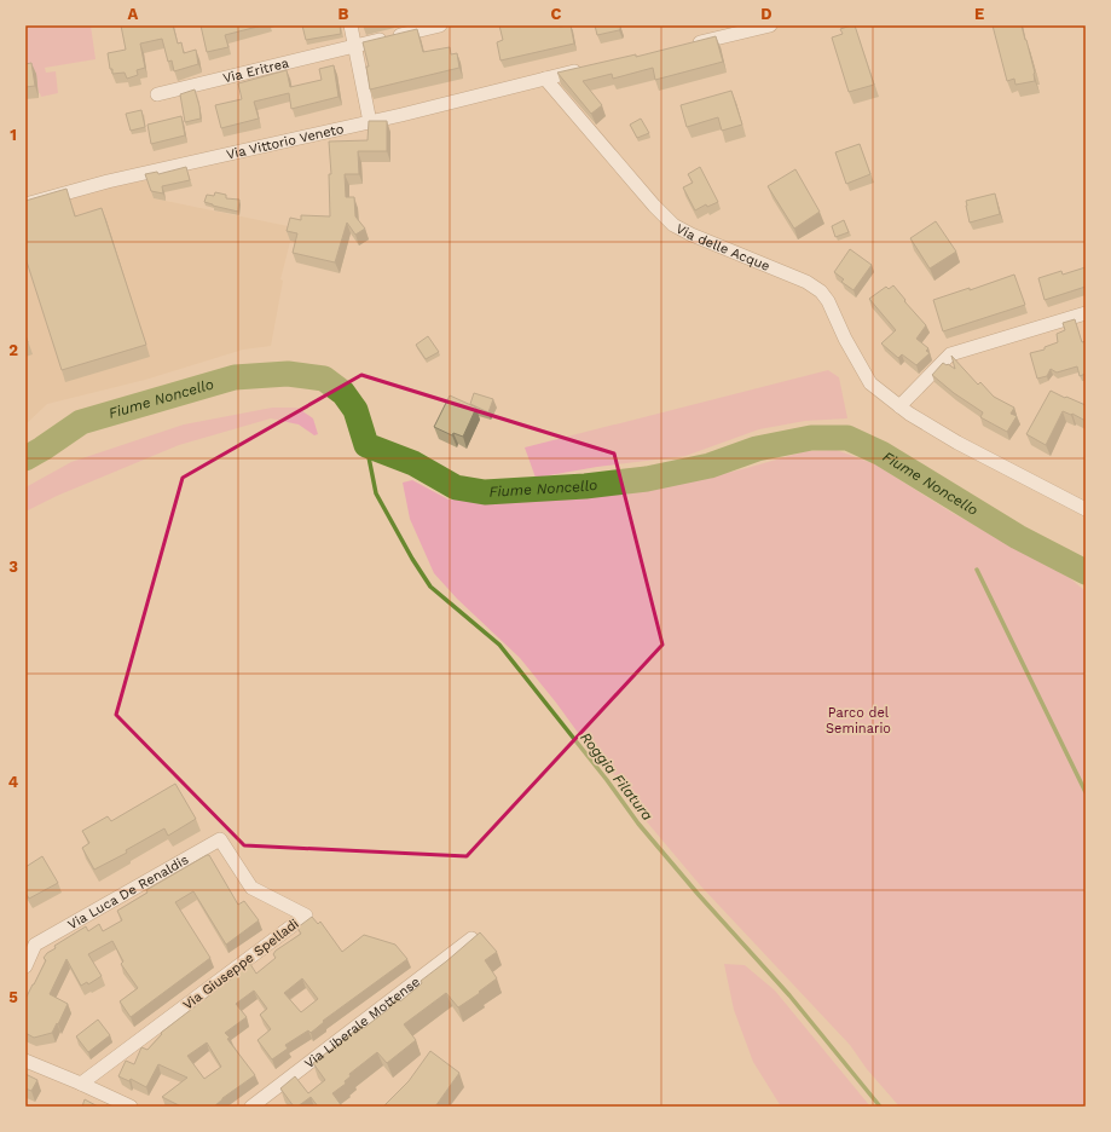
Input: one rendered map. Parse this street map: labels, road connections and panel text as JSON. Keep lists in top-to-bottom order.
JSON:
{
  "streets": {
    "street": [
      "Via Eritrea",
      "Via Vittorio Veneto",
      "Via delle Acque",
      "Via Luca De Renaldis",
      "Via Giuseppe Spelladi",
      "Via Liberale Mottense"
    ]
  },
  "crossings": [
    ["Via Vittorio Veneto", "Via delle Acque"],
    ["Via Luca De Renaldis", "Via Giuseppe Spelladi"]
  ],
  "water": ["Fiume Noncello", "Roggia Filatura"],
  "parks": ["Parco del Seminario"],
  "grid": {
    "columns": [
      "A",
      "B",
      "C",
      "D",
      "E"
    ],
    "rows": [
      "1",
      "2",
      "3",
      "4",
      "5"
    ]
  }
}
